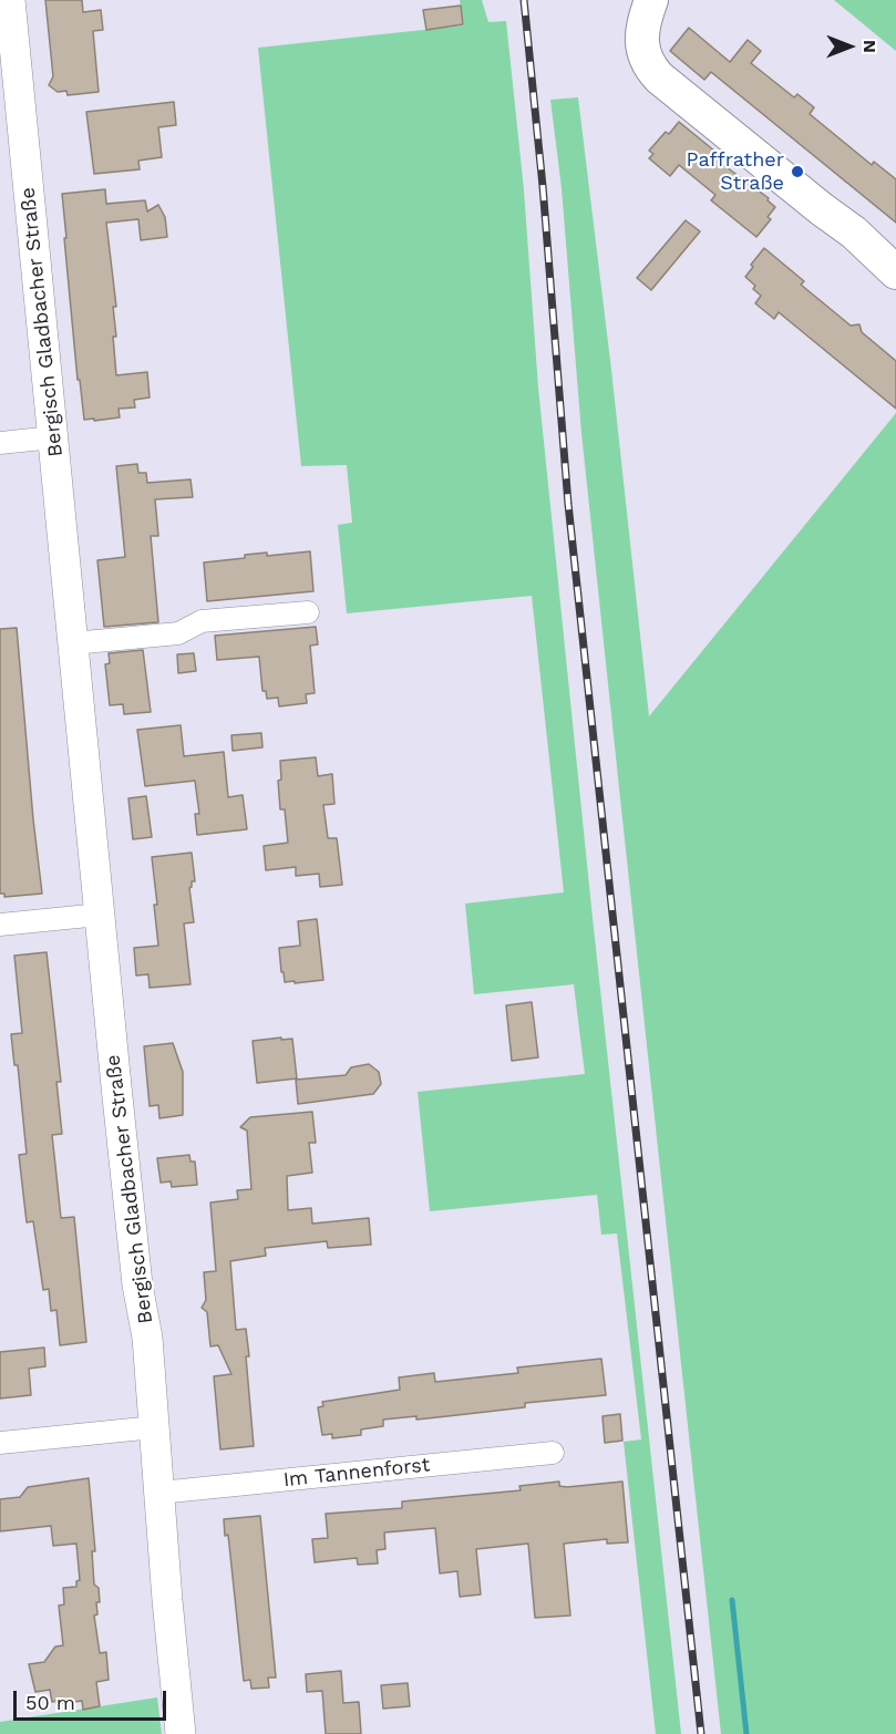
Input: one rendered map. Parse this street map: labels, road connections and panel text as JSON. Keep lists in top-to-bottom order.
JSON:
{
  "streets": {
    "main road": ["Bergisch Gladbacher Straße"],
    "street": ["Im Tannenforst"]
  },
  "crossings": [
    ["Bergisch Gladbacher Straße", "Im Tannenforst"]
  ],
  "places": ["Paffrather Straße"],
  "scale_bar": "50 m",
  "north": "right"
}
